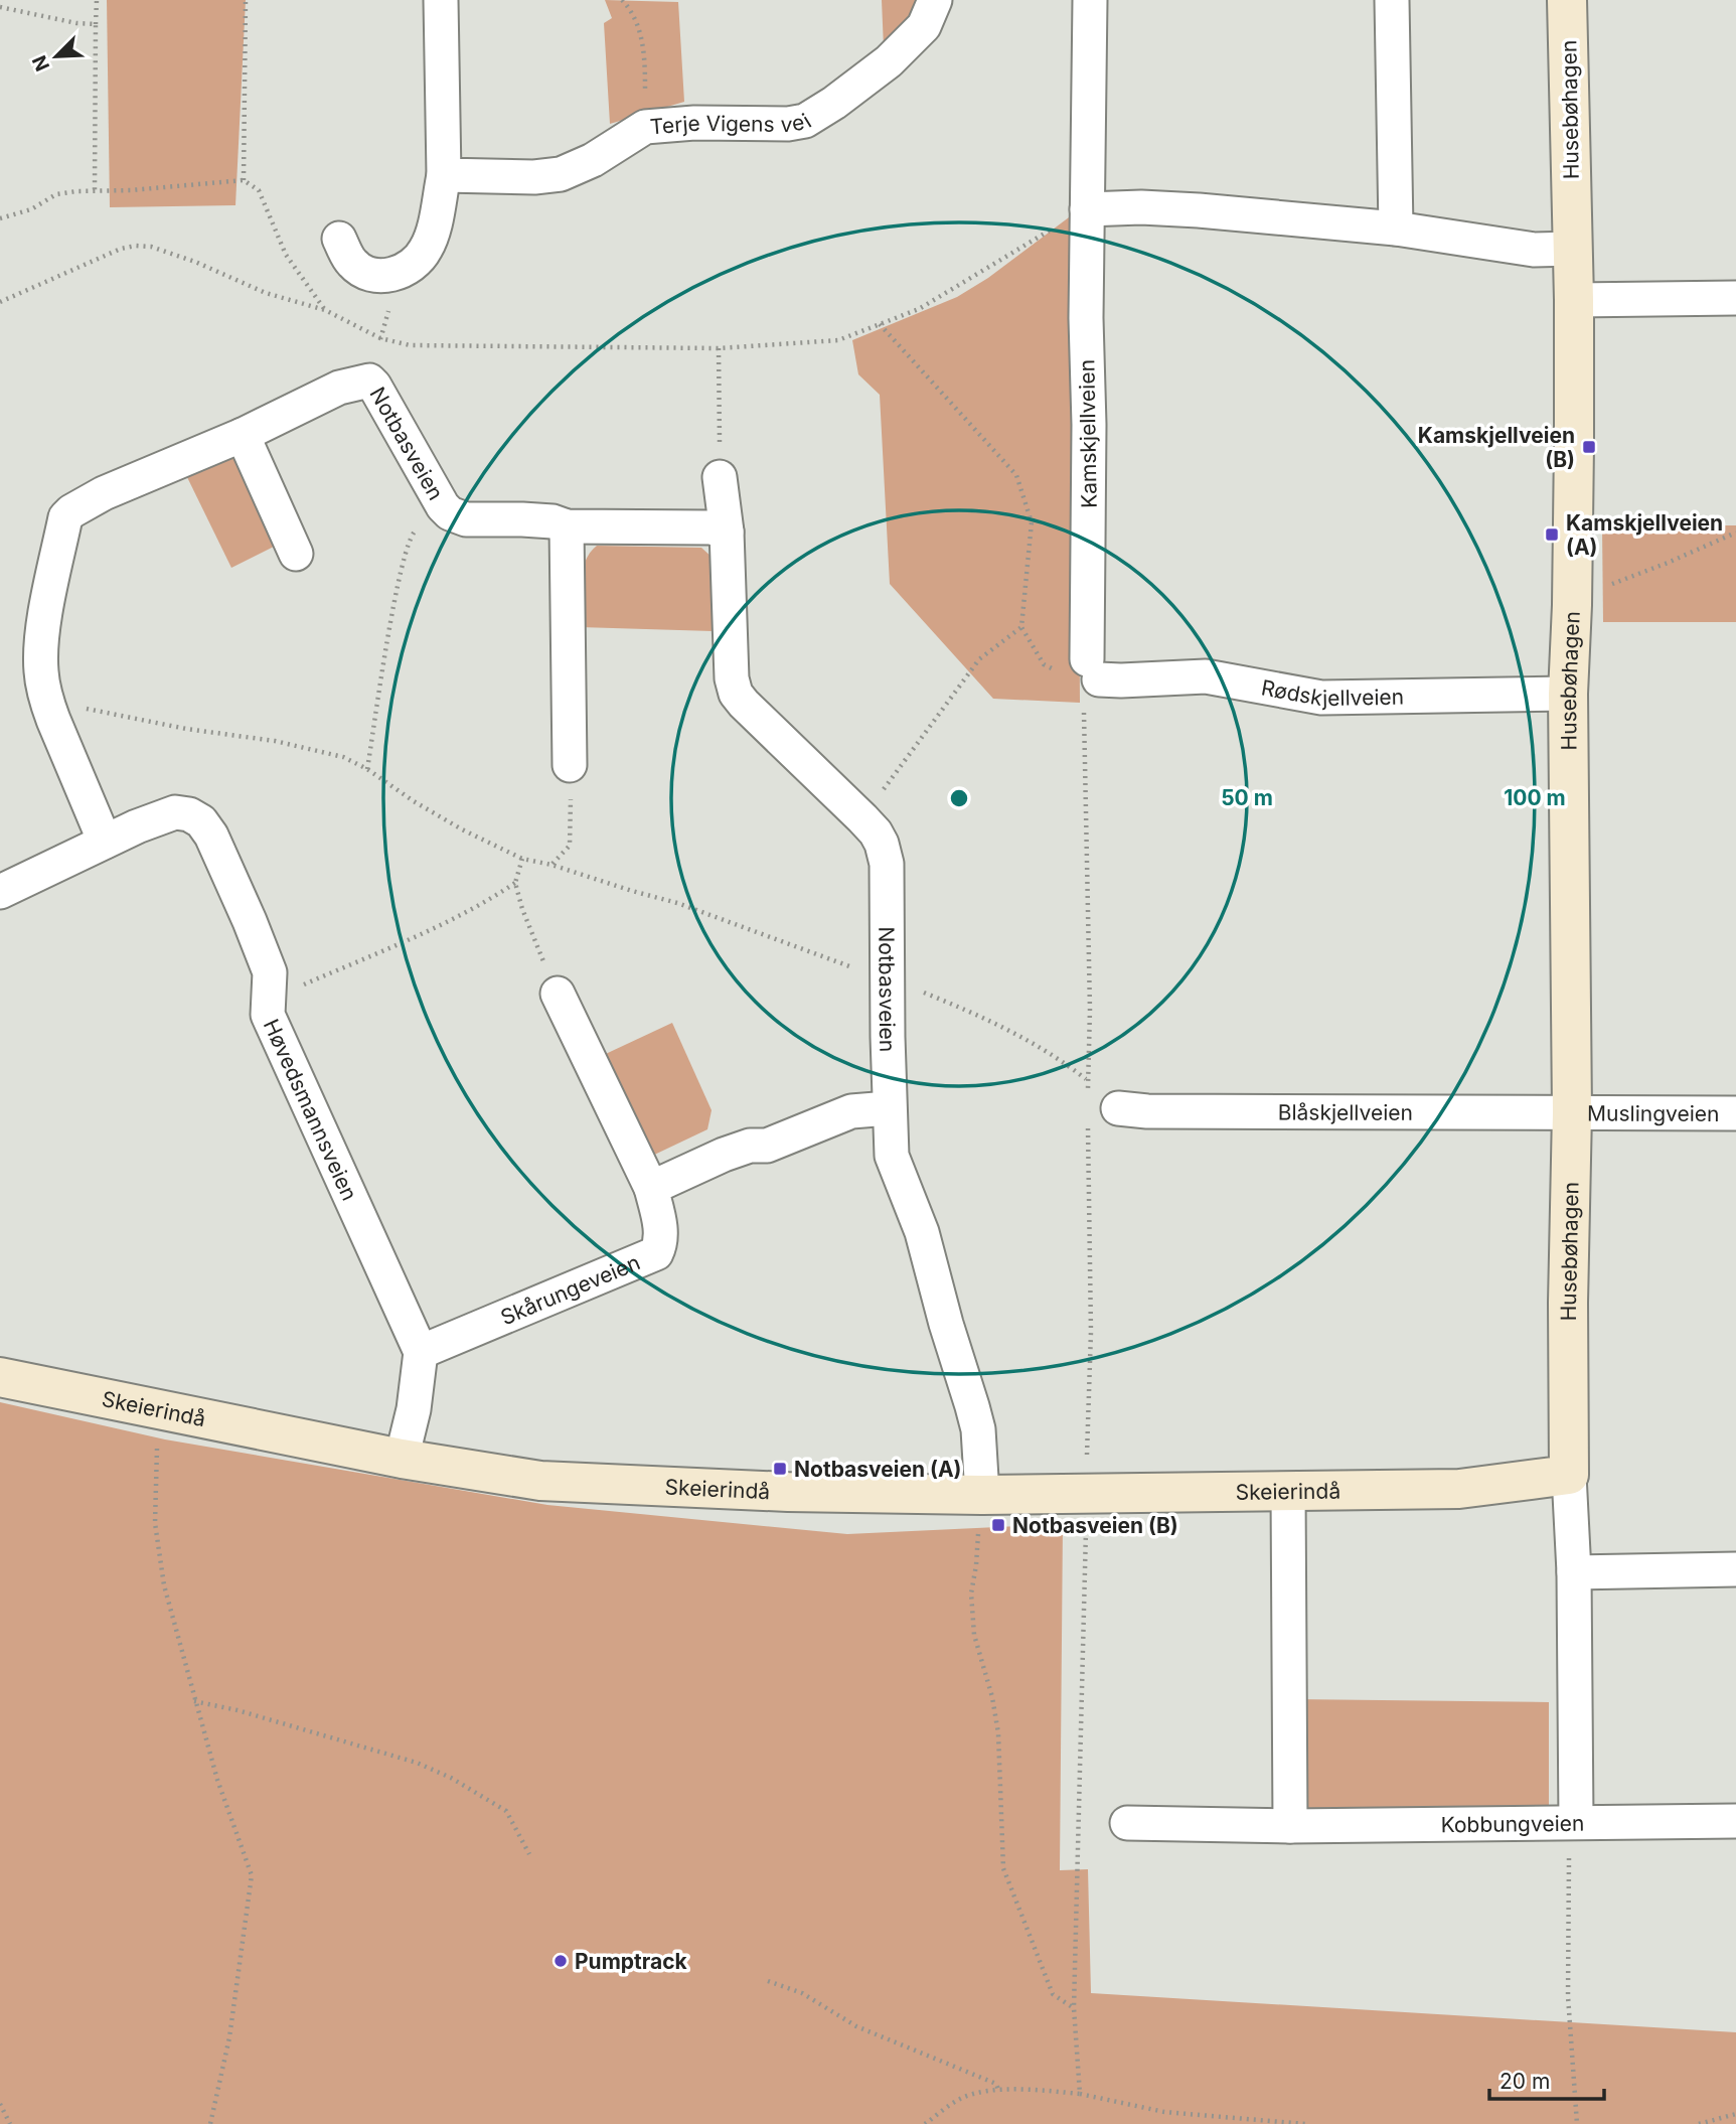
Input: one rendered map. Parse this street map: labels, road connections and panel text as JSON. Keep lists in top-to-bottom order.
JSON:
{
  "streets": {
    "street": [
      "Husebøhagen",
      "Terje Vigens vei",
      "Kamskjellveien",
      "Notbasveien",
      "Rødskjellveien",
      "Høvedsmannsveien",
      "Blåskjellveien",
      "Muslingveien",
      "Skårungeveien",
      "Skeierindå",
      "Kobbungveien"
    ]
  },
  "crossings": [
    ["Husebøhagen", "Rødskjellveien"],
    ["Husebøhagen", "Blåskjellveien"],
    ["Husebøhagen", "Muslingveien"],
    ["Husebøhagen", "Skeierindå"],
    ["Husebøhagen", "Kobbungveien"],
    ["Kamskjellveien", "Rødskjellveien"],
    ["Notbasveien", "Skeierindå"],
    ["Høvedsmannsveien", "Skårungeveien"],
    ["Blåskjellveien", "Muslingveien"]
  ],
  "places": {
    "transit": [
      "Kamskjellveien (B)",
      "Kamskjellveien (A)",
      "Notbasveien (A)",
      "Notbasveien (B)"
    ],
    "other": ["Pumptrack"]
  },
  "scale_bar": "20 m",
  "north": "bottom left",
  "rings": ["50 m", "100 m"]
}
